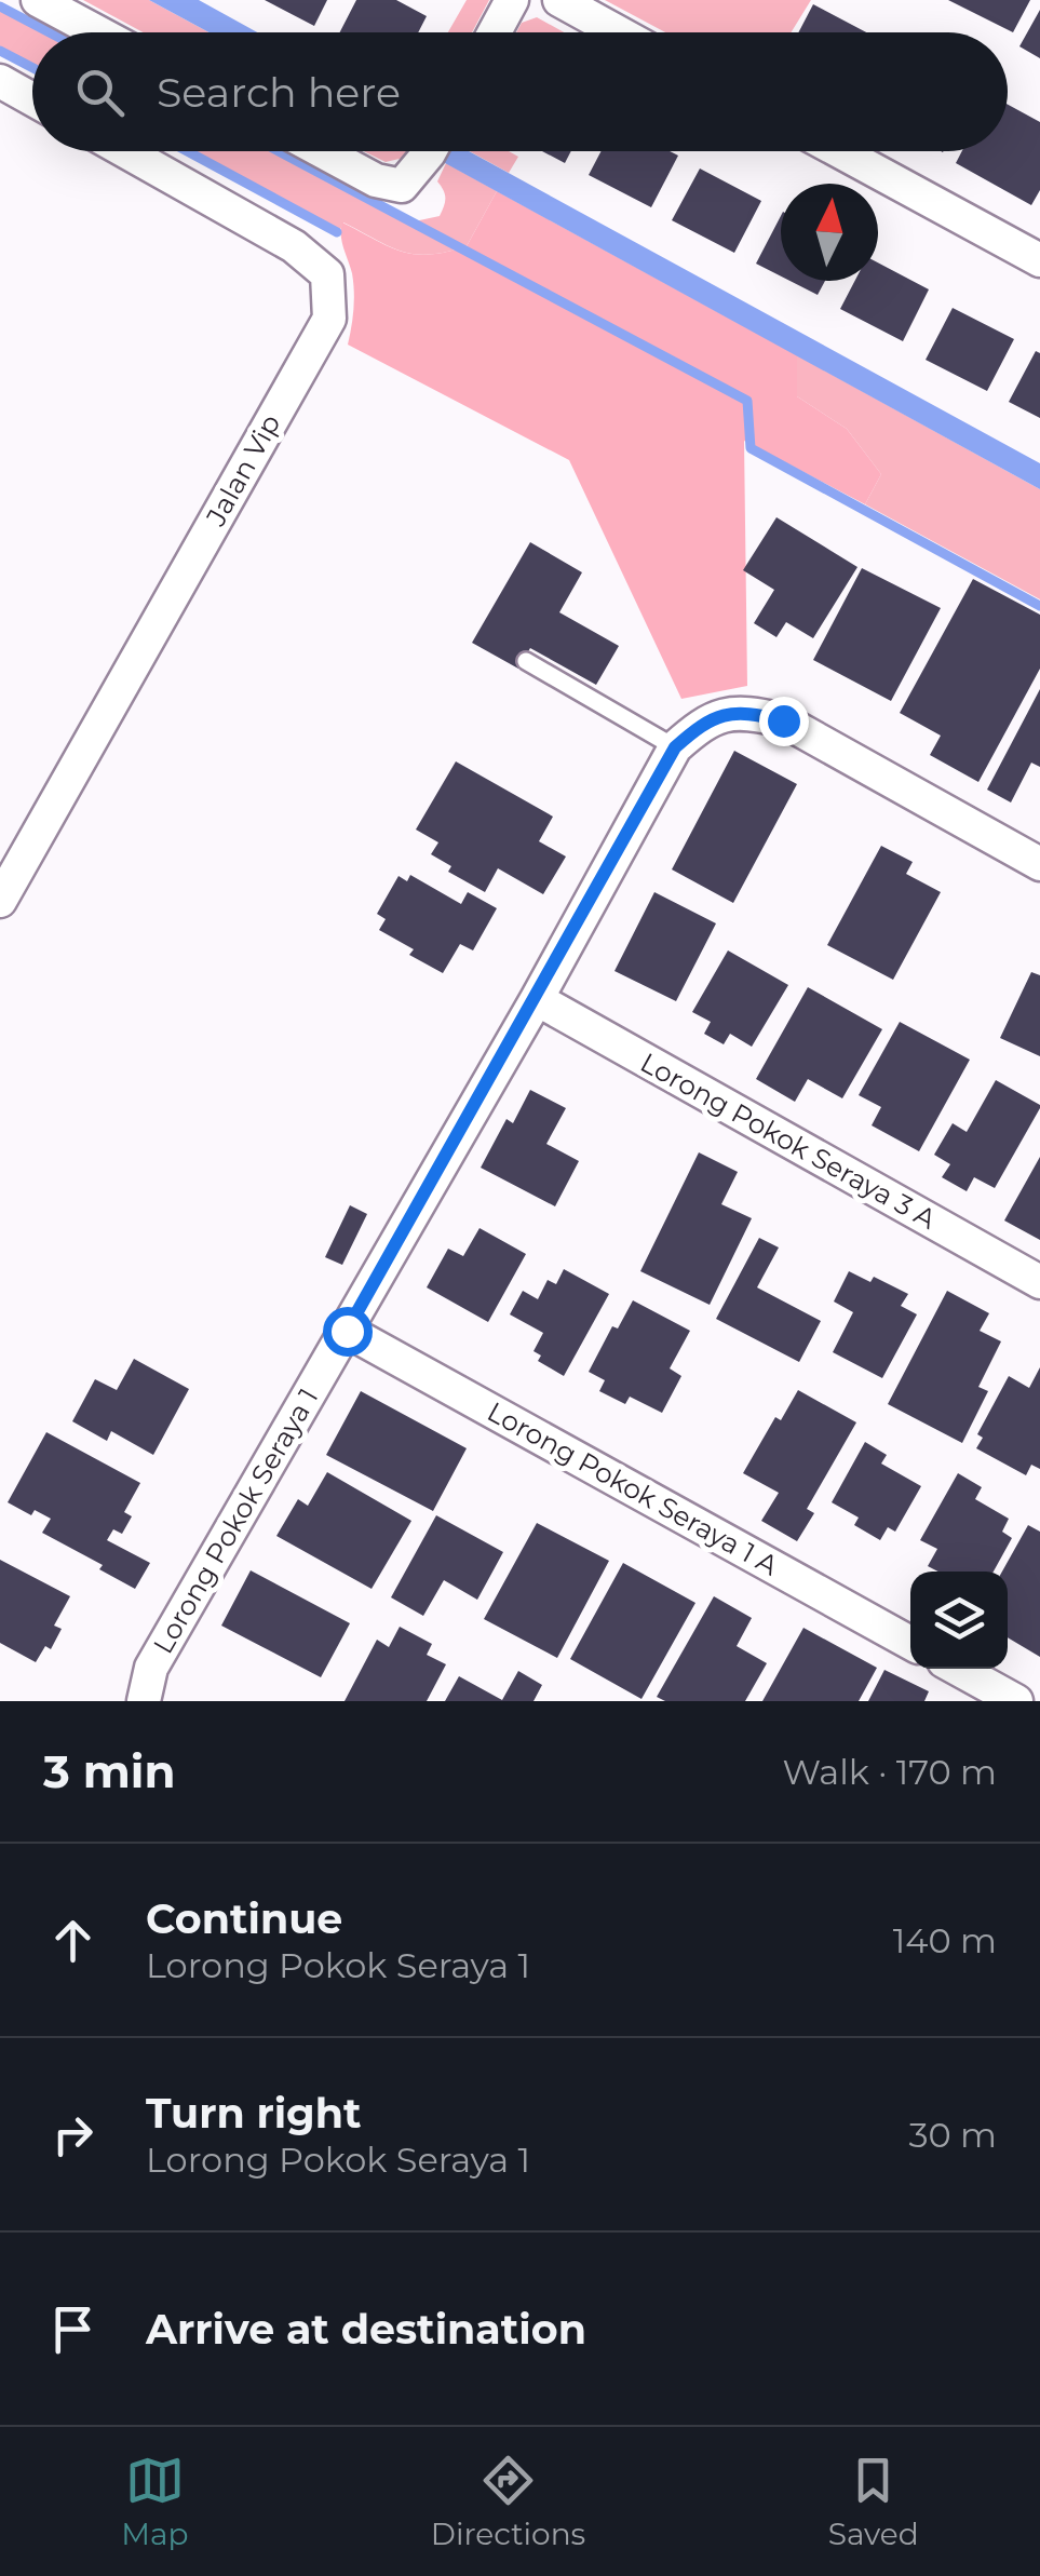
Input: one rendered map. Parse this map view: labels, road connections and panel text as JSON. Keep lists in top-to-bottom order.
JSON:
{
  "streets": {
    "street": [
      "Jalan Vip",
      "Lorong Pokok Seraya 3 A",
      "Lorong Pokok Seraya 1 A",
      "Lorong Pokok Seraya 1"
    ]
  },
  "crossings": [
    ["Lorong Pokok Seraya 3 A", "Lorong Pokok Seraya 1"],
    ["Lorong Pokok Seraya 1 A", "Lorong Pokok Seraya 1"]
  ],
  "north": "top",
  "page": {
    "search": "Search here",
    "heading": ["3 min", "Walk · 170 m"],
    "list": [
      ["Continue", "Lorong Pokok Seraya 1", "140 m"],
      ["Turn right", "Lorong Pokok Seraya 1", "30 m"],
      "Arrive at destination"
    ],
    "nav": ["Map", "Directions", "Saved"]
  }
}
